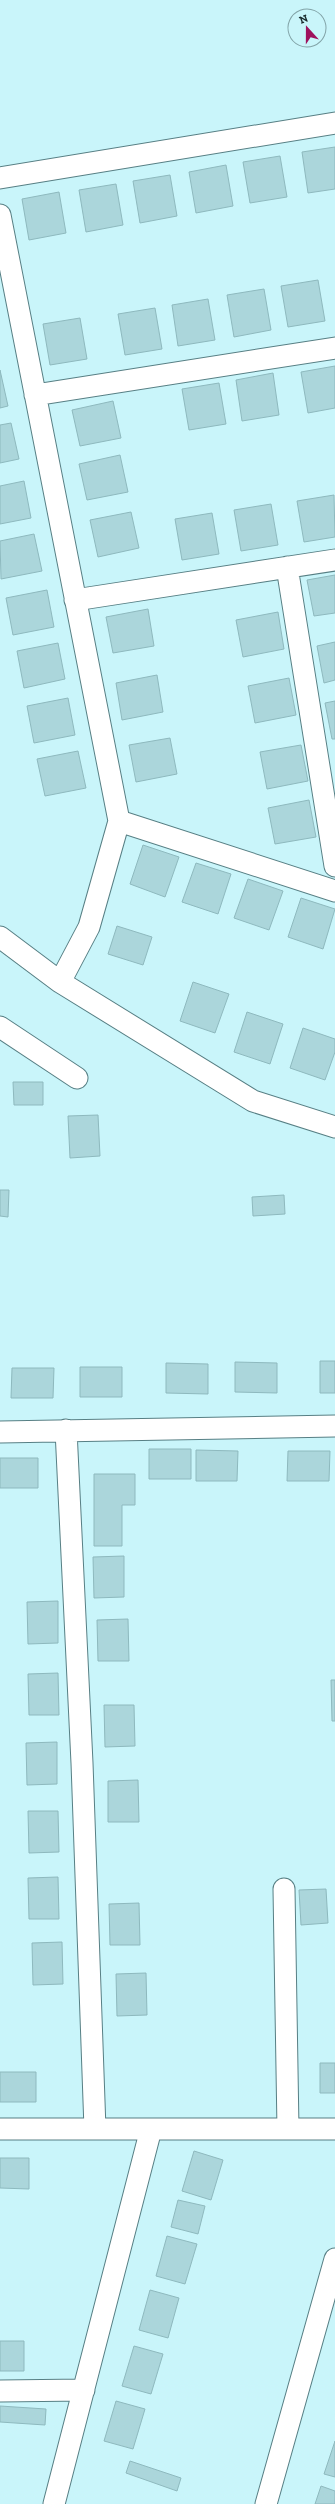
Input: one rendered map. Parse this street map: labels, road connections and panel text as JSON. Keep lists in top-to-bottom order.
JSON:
{
  "north": "top"
}
